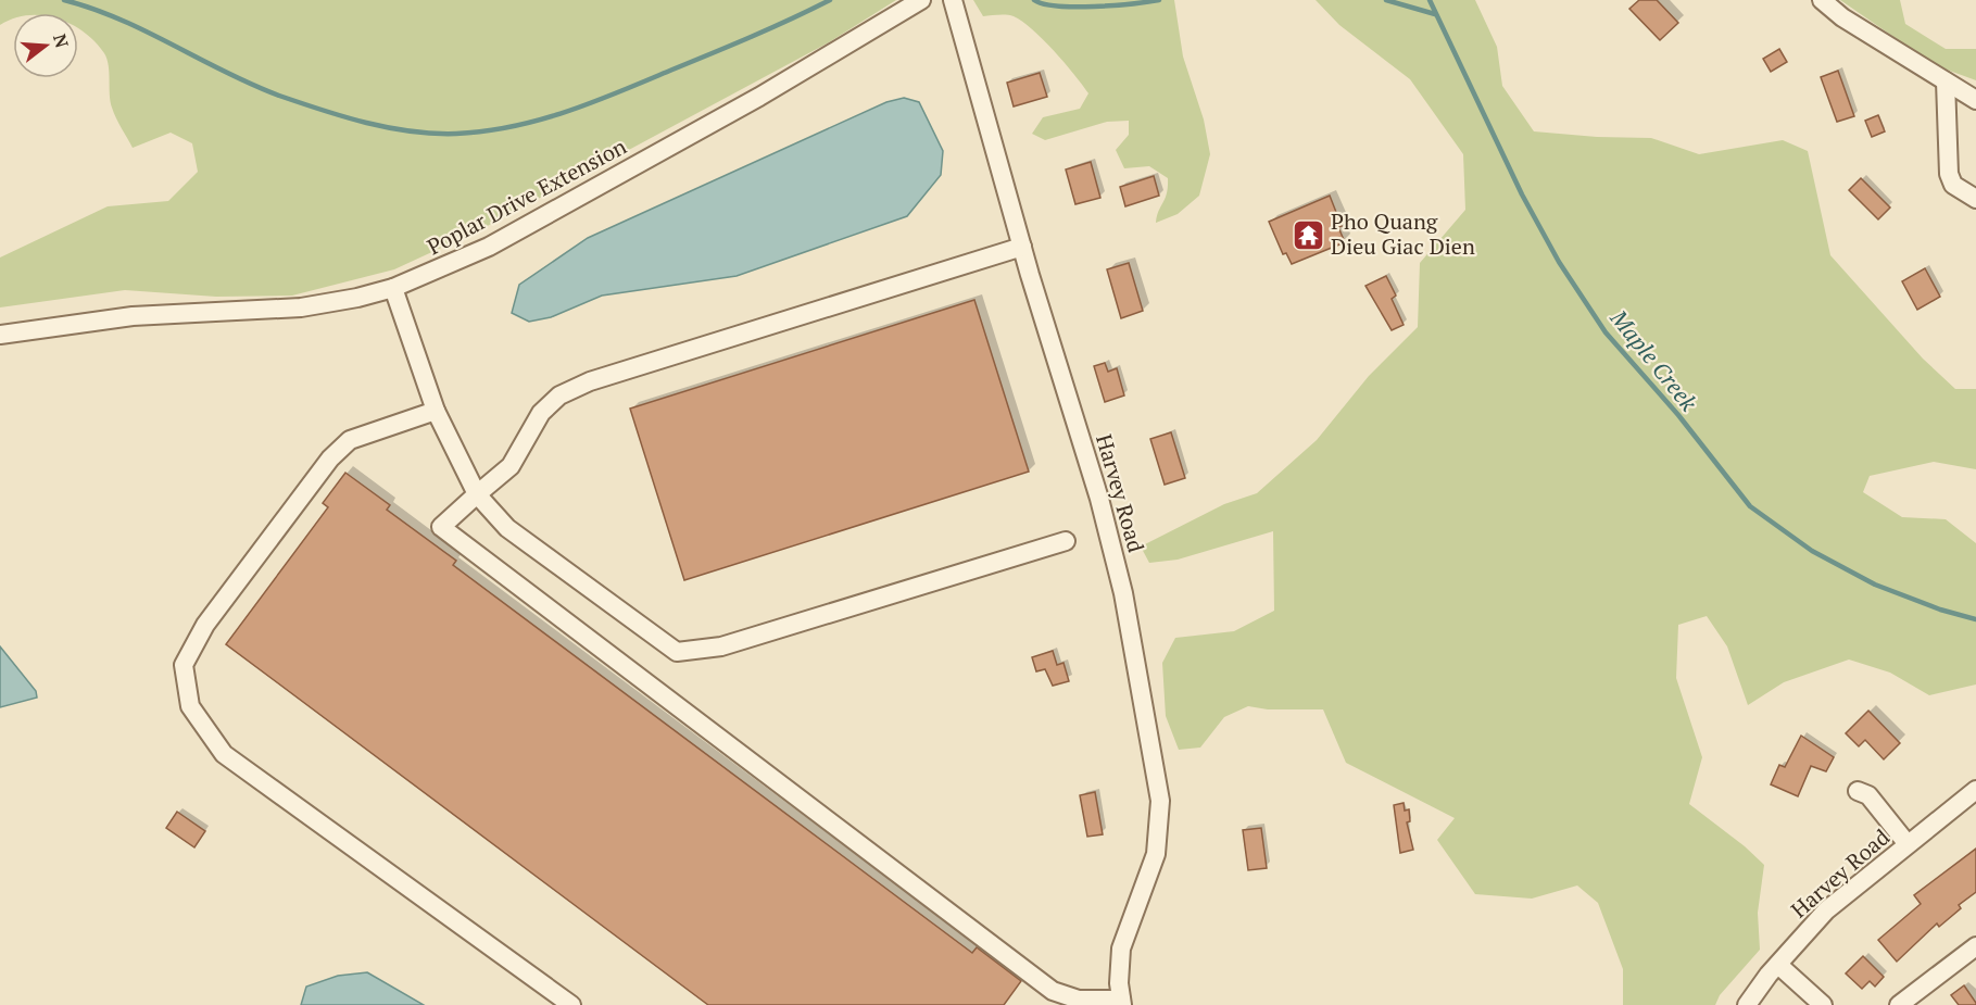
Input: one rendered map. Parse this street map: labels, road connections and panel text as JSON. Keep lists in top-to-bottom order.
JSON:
{
  "streets": {
    "street": ["Poplar Drive Extension", "Harvey Road"]
  },
  "water": ["Maple Creek"],
  "places": {
    "temple": ["Pho Quang Dieu Giac Dien"]
  },
  "north": "right"
}
